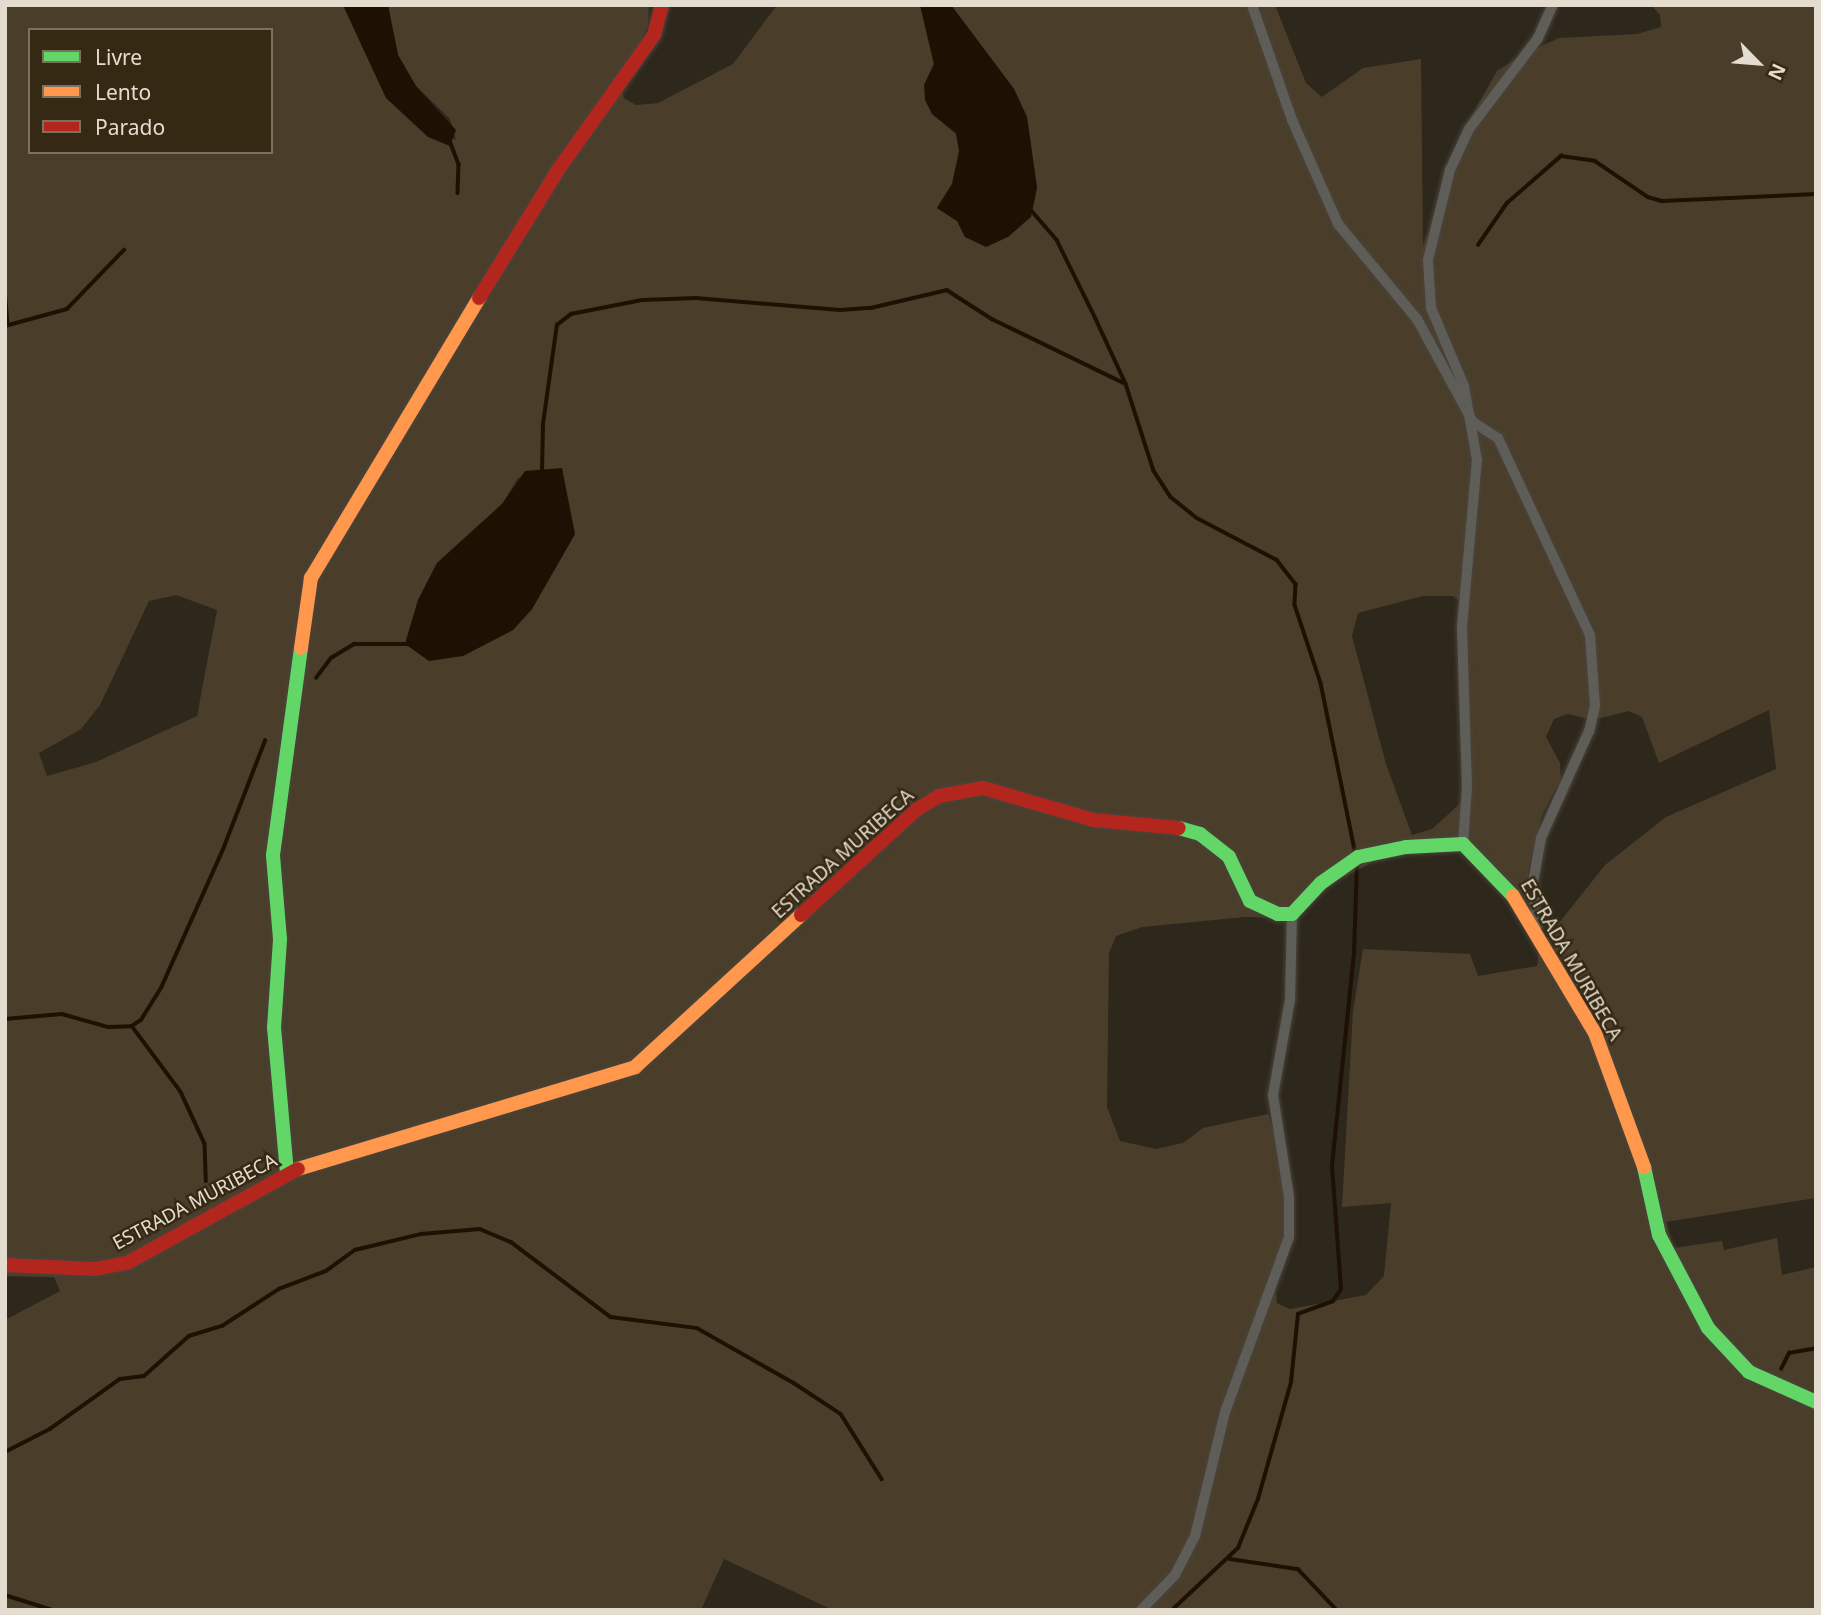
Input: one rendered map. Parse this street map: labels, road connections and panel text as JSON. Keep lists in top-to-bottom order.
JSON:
{
  "streets": {
    "street": ["ESTRADA MURIBECA"]
  },
  "legend": ["Livre", "Lento", "Parado"],
  "north": "bottom right"
}
